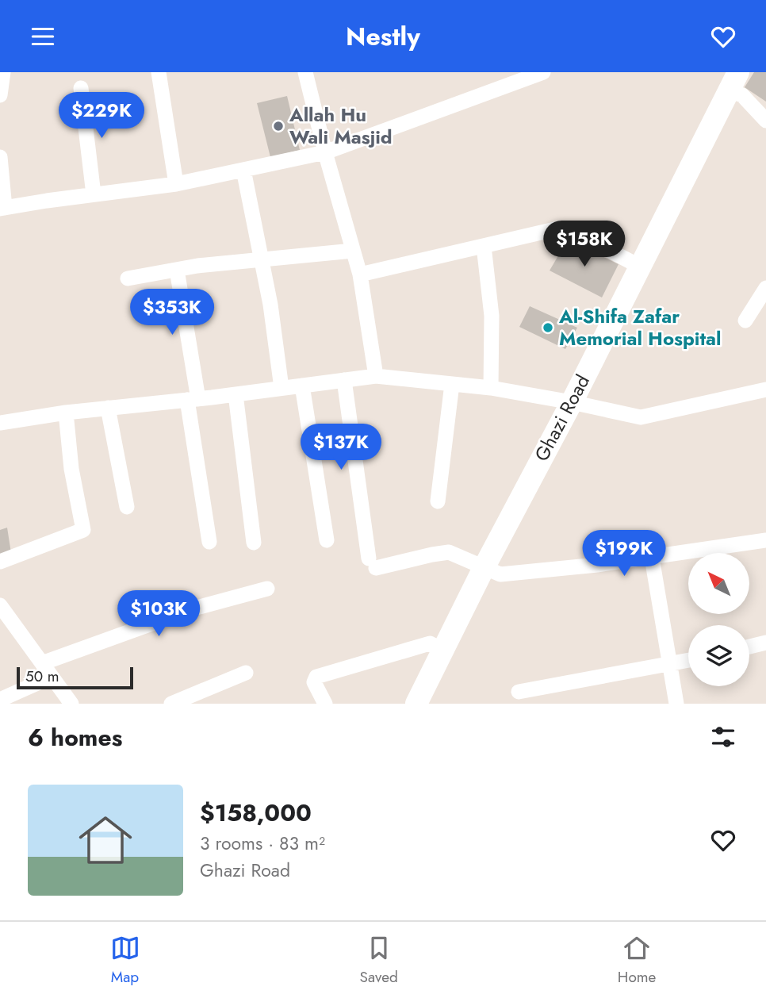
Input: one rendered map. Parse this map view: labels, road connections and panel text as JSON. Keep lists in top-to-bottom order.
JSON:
{
  "streets": {
    "main road": ["Ghazi Road"]
  },
  "places": ["Allah Hu Wali Masjid", "Al-Shifa Zafar Memorial Hospital"],
  "scale_bar": "50 m",
  "north": "top left",
  "page": {
    "header": "Nestly",
    "price": [
      "$229K",
      "$158K",
      "$353K",
      "$137K",
      "$199K",
      "$103K"
    ],
    "scale": "50 m",
    "heading": "6 homes",
    "list": [
      {
        "name": "$158,000",
        "note": "3 rooms · 83 m² · Ghazi Road"
      }
    ],
    "tabs": ["Map", "Saved", "Home"]
  }
}
